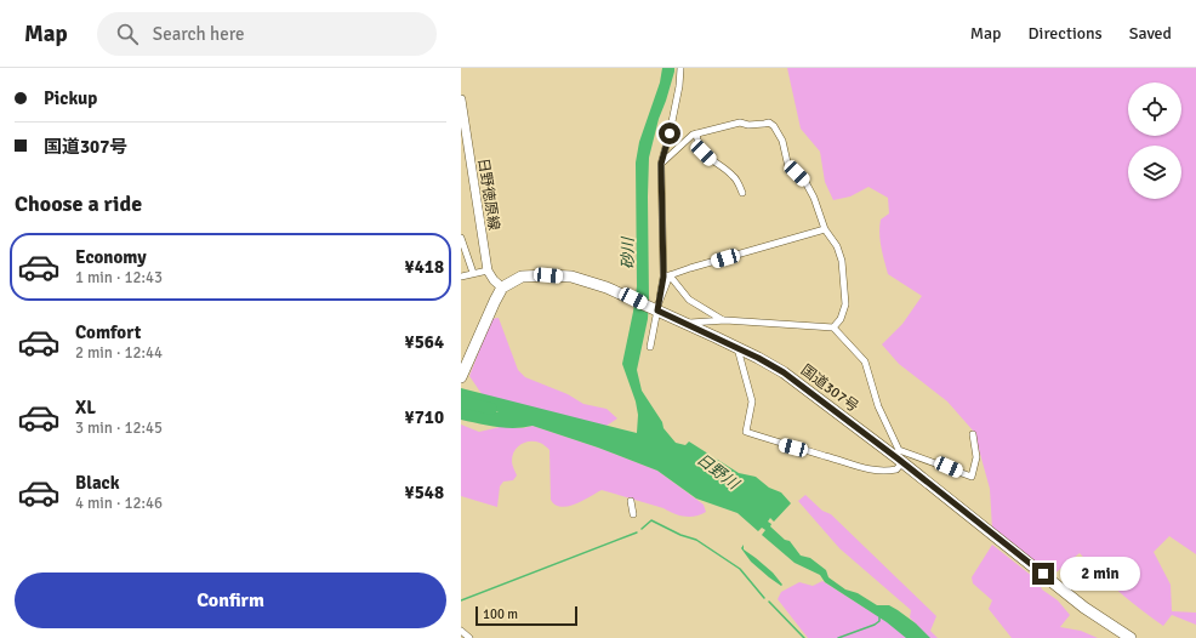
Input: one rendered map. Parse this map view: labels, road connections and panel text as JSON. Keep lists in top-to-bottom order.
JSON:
{
  "streets": {
    "highway": ["国道307号"],
    "main road": ["日野徳原線"]
  },
  "water": ["砂川", "日野川"],
  "scale_bar": "100 m",
  "page": {
    "header": "Map",
    "search": "Search here",
    "nav": ["Map", "Directions", "Saved"],
    "banner": ["Pickup", "国道307号"],
    "heading": "Choose a ride",
    "list": [
      {
        "name": "Economy",
        "note": "1 min · 12:43",
        "value": "¥418"
      },
      {
        "name": "Comfort",
        "note": "2 min · 12:44",
        "value": "¥564"
      },
      {
        "name": "XL",
        "note": "3 min · 12:45",
        "value": "¥710"
      },
      {
        "name": "Black",
        "note": "4 min · 12:46",
        "value": "¥548"
      }
    ],
    "bubble": "2 min",
    "buttons": "Confirm",
    "scale": "100 m"
  }
}
